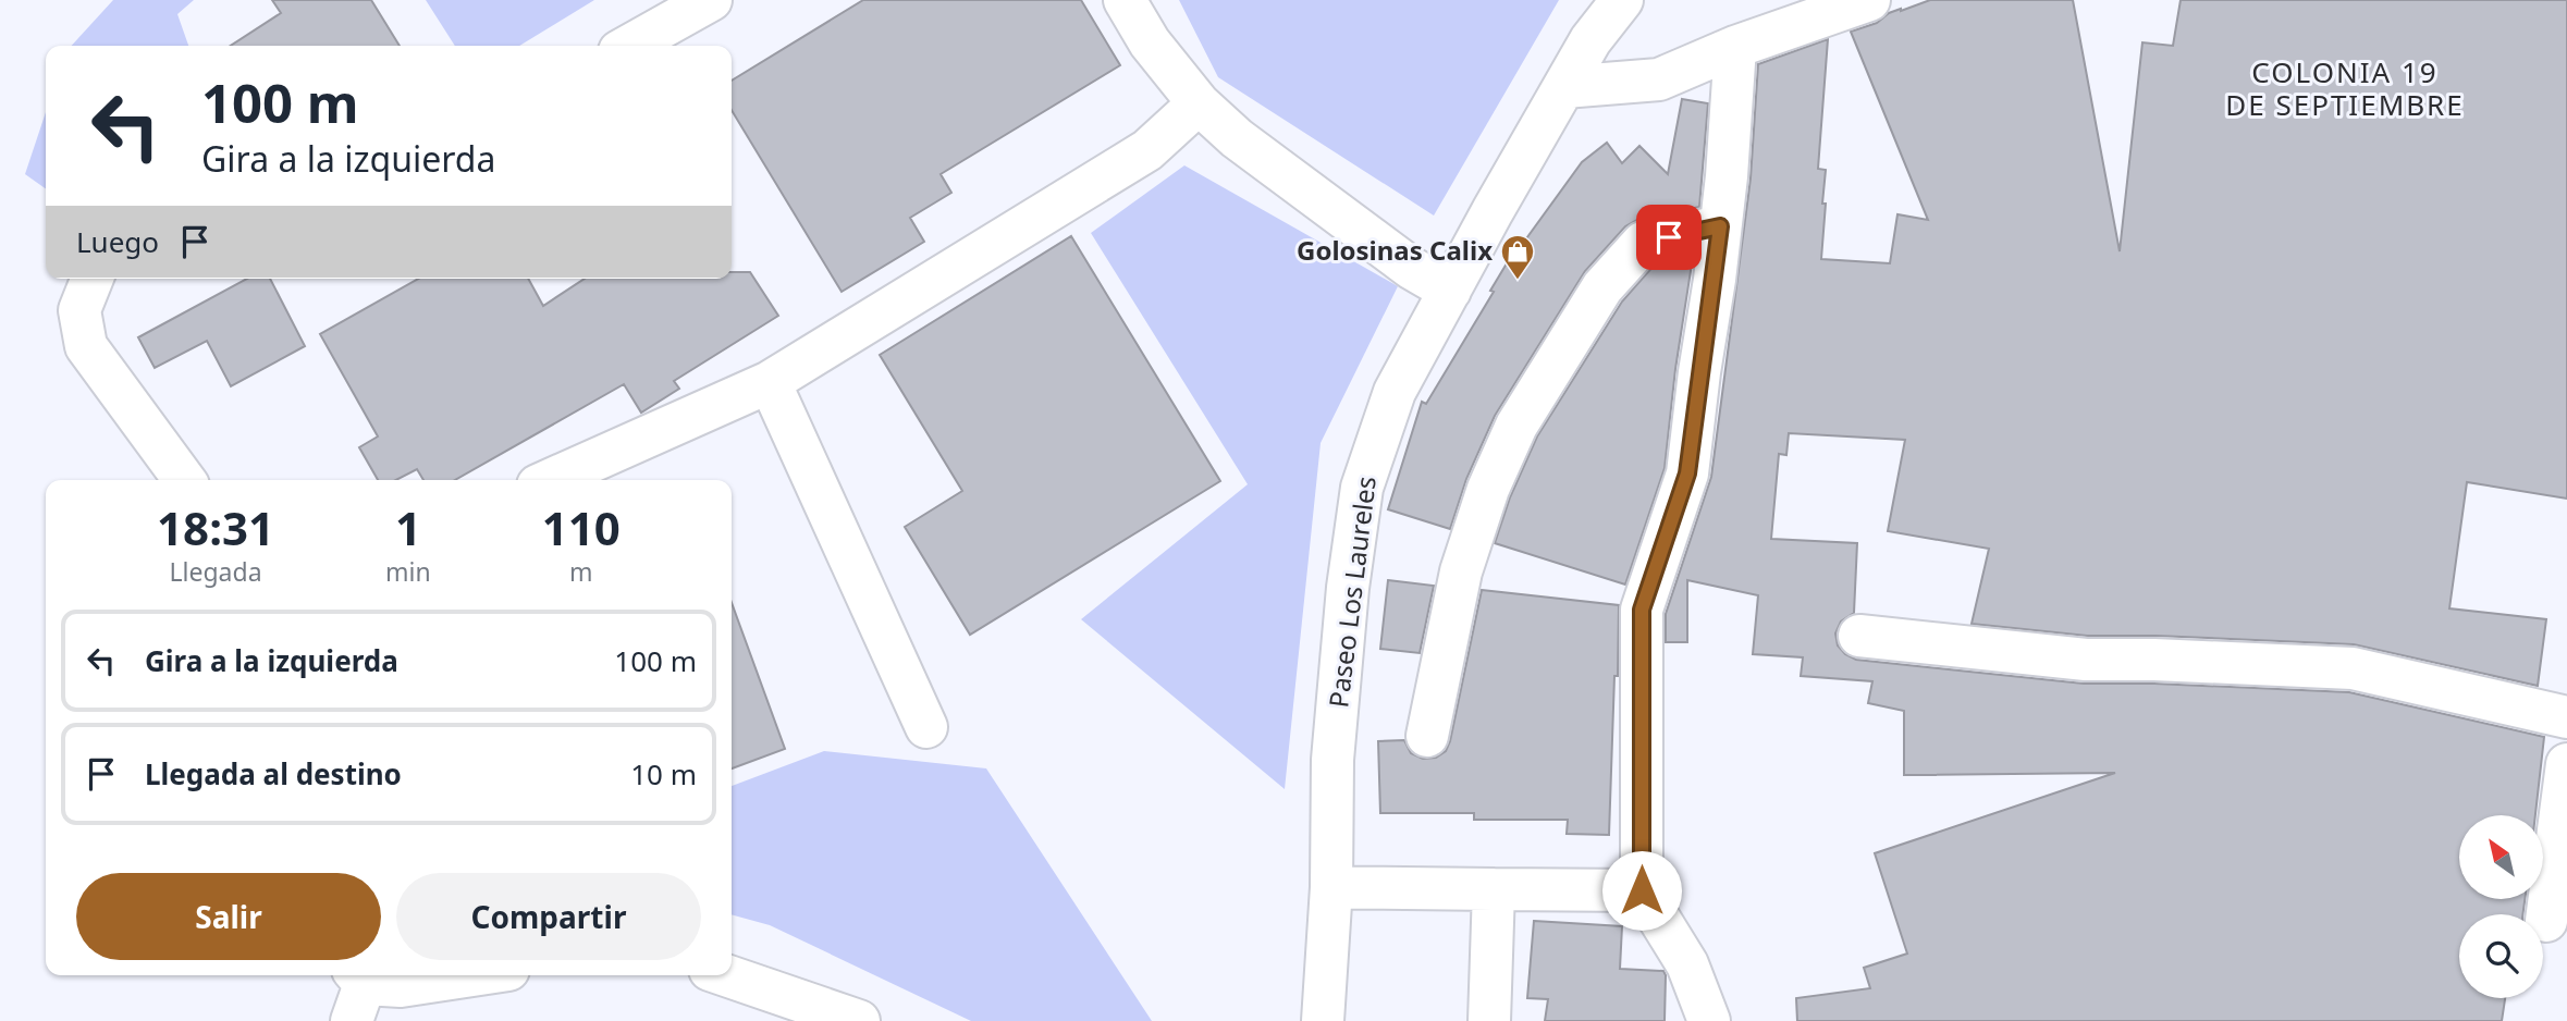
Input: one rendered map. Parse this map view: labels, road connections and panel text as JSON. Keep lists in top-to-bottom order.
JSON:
{
  "streets": {
    "street": ["Paseo Los Laureles"]
  },
  "districts": ["COLONIA 19 DE SEPTIEMBRE"],
  "places": {
    "shop": ["Golosinas Calix"]
  },
  "north": "top left",
  "page": {
    "turn": ["100 m", "Gira a la izquierda"],
    "then": "Luego",
    "eta": [
      "18:31",
      "Llegada",
      "1",
      "min",
      "110",
      "m"
    ],
    "list": [
      {
        "name": "Gira a la izquierda",
        "value": "100 m"
      },
      {
        "name": "Llegada al destino",
        "value": "10 m"
      }
    ],
    "buttons": ["Salir", "Compartir"]
  }
}
